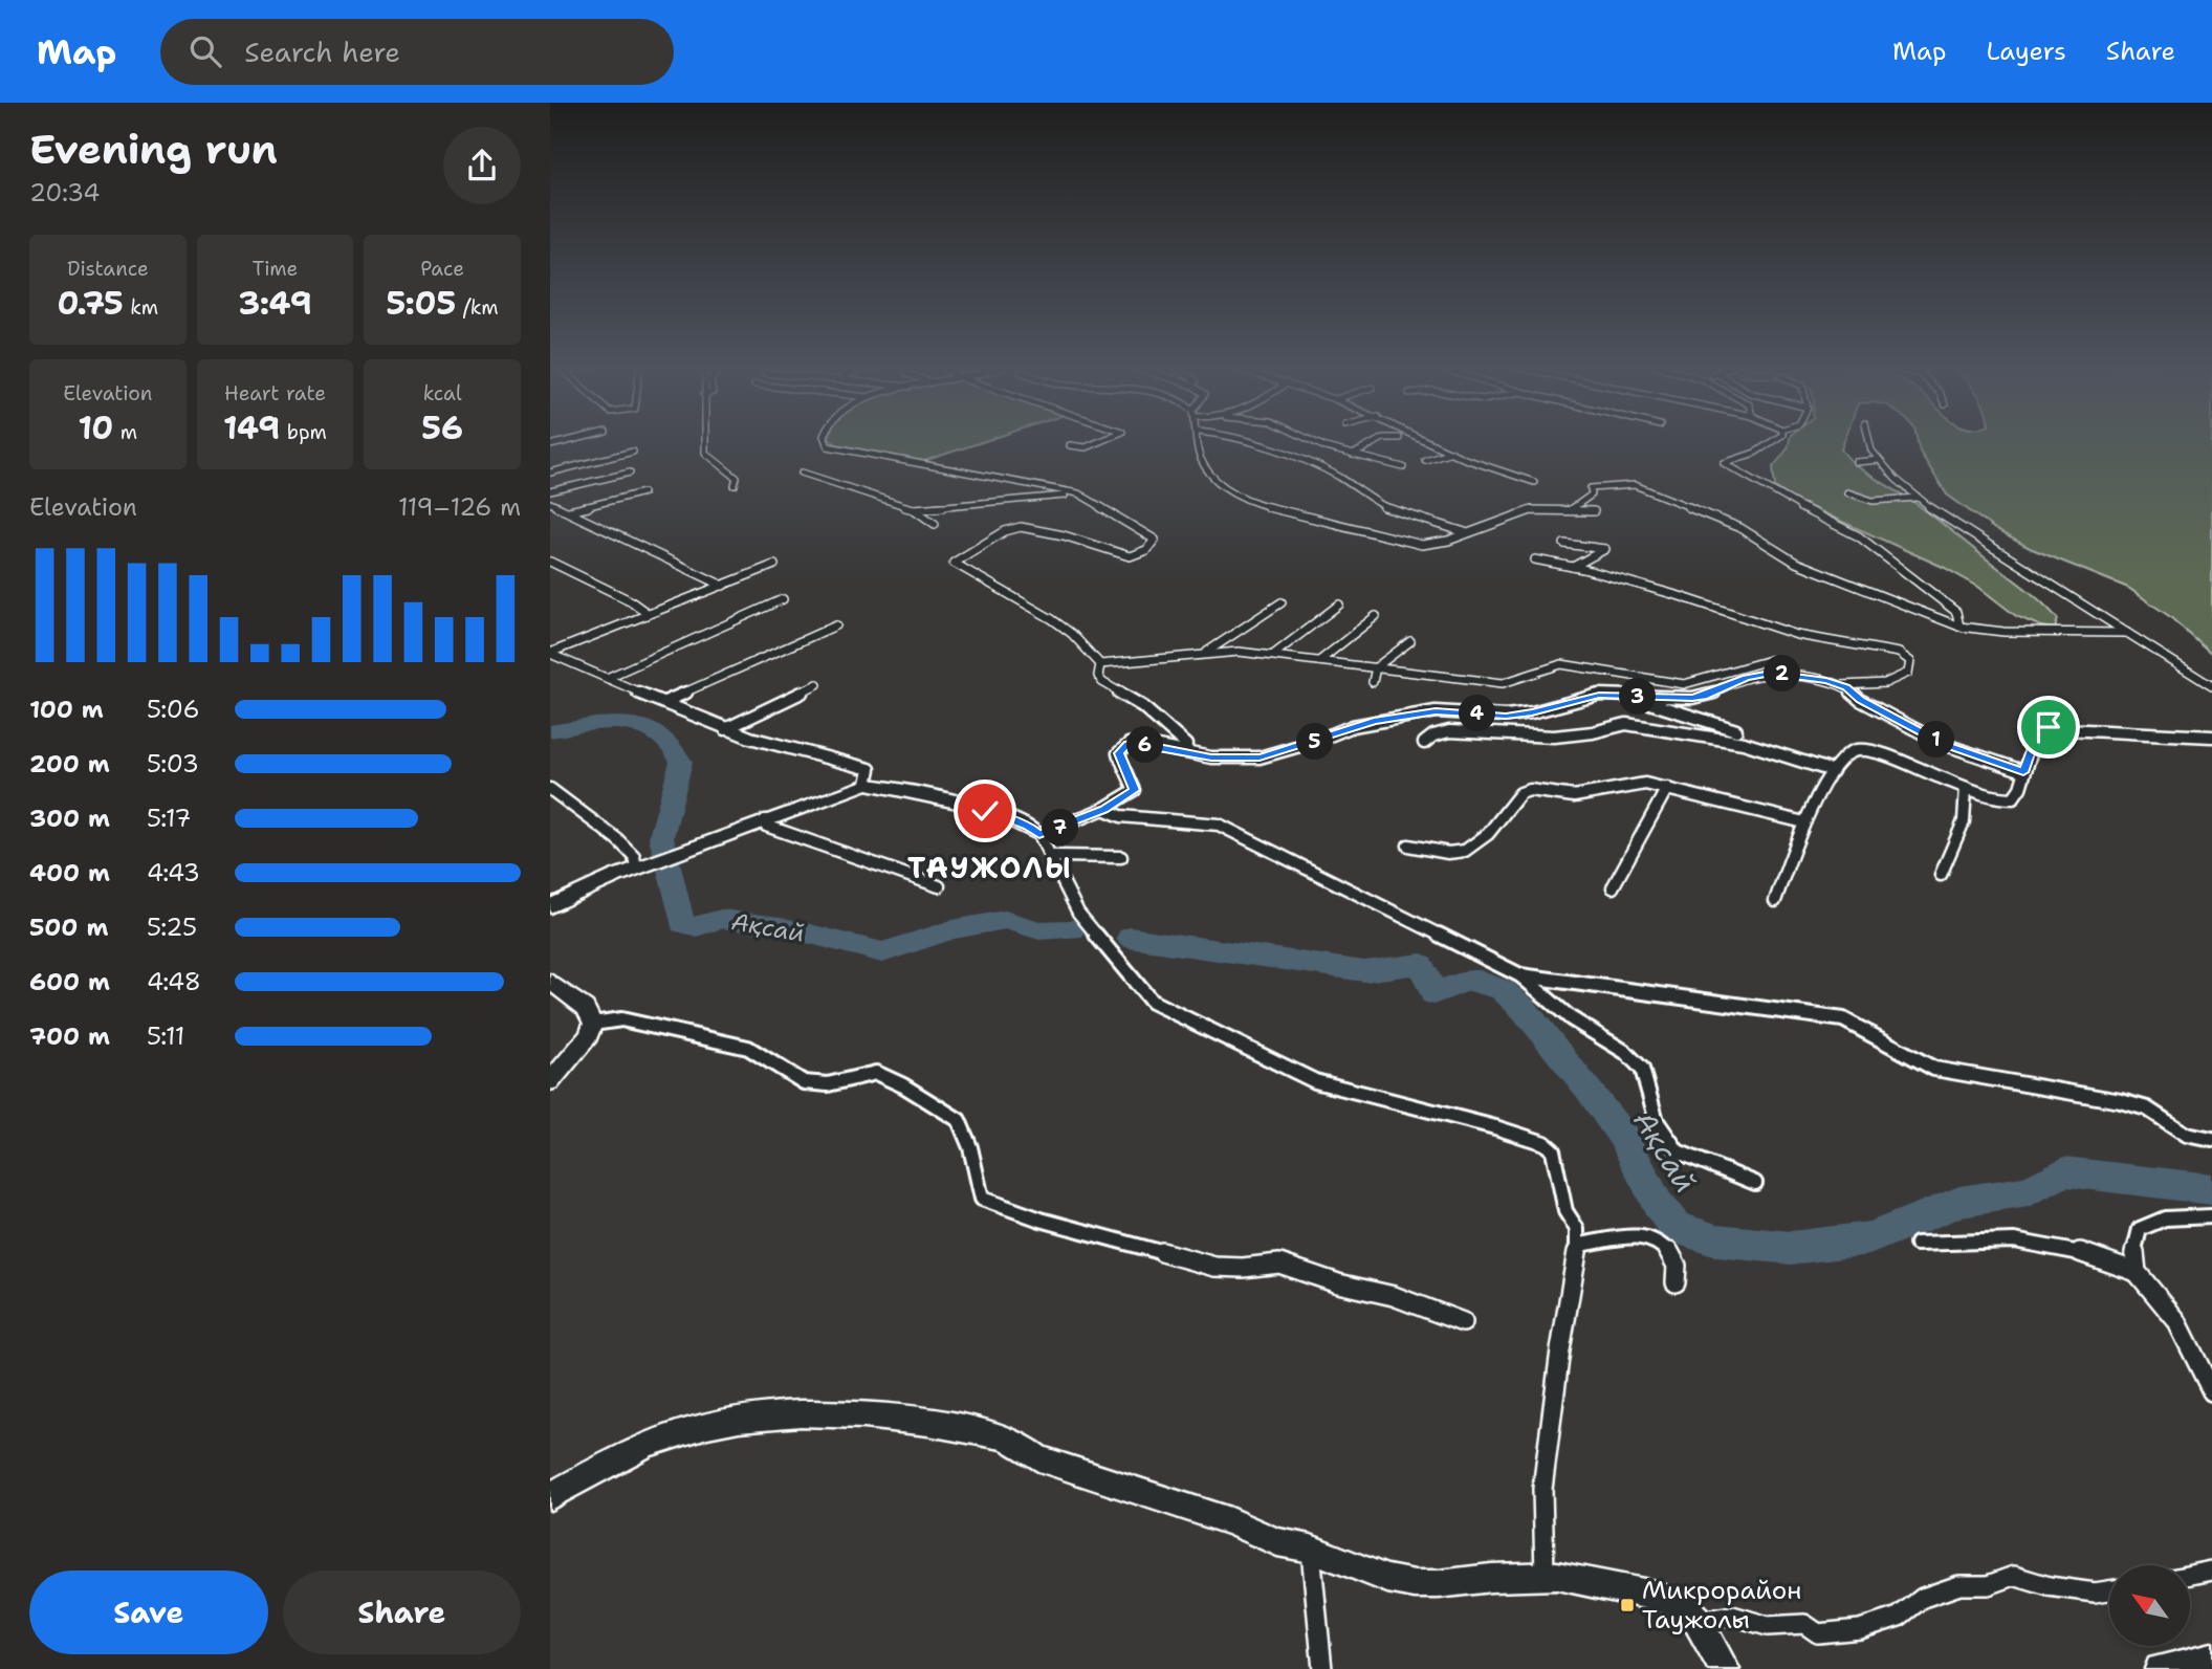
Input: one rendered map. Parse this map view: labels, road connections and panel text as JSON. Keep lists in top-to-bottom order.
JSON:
{
  "districts": ["ТАУЖОЛЫ"],
  "water": ["Ақсай"],
  "places": {
    "transit": ["Микрорайон Таужолы"]
  },
  "north": "top left",
  "page": {
    "header": "Map",
    "search": "Search here",
    "nav": ["Map", "Layers", "Share"],
    "heading": ["Evening run", "20:34"],
    "stats": [
      ["Distance", "0.75 km"],
      ["Time", "3:49"],
      ["Pace", "5:05 /km"],
      ["Elevation", "10 m"],
      ["Heart rate", "149 bpm"],
      ["kcal", "56"]
    ],
    "chart": ["Elevation", "119–126 m"],
    "pins": [
      "2",
      "3",
      "4",
      "1",
      "5",
      "6",
      "7"
    ],
    "list": [
      {
        "name": "100 m",
        "note": "5:06"
      },
      {
        "name": "200 m",
        "note": "5:03"
      },
      {
        "name": "300 m",
        "note": "5:17"
      },
      {
        "name": "400 m",
        "note": "4:43"
      },
      {
        "name": "500 m",
        "note": "5:25"
      },
      {
        "name": "600 m",
        "note": "4:48"
      },
      {
        "name": "700 m",
        "note": "5:11"
      }
    ],
    "buttons": ["Save", "Share"]
  }
}
